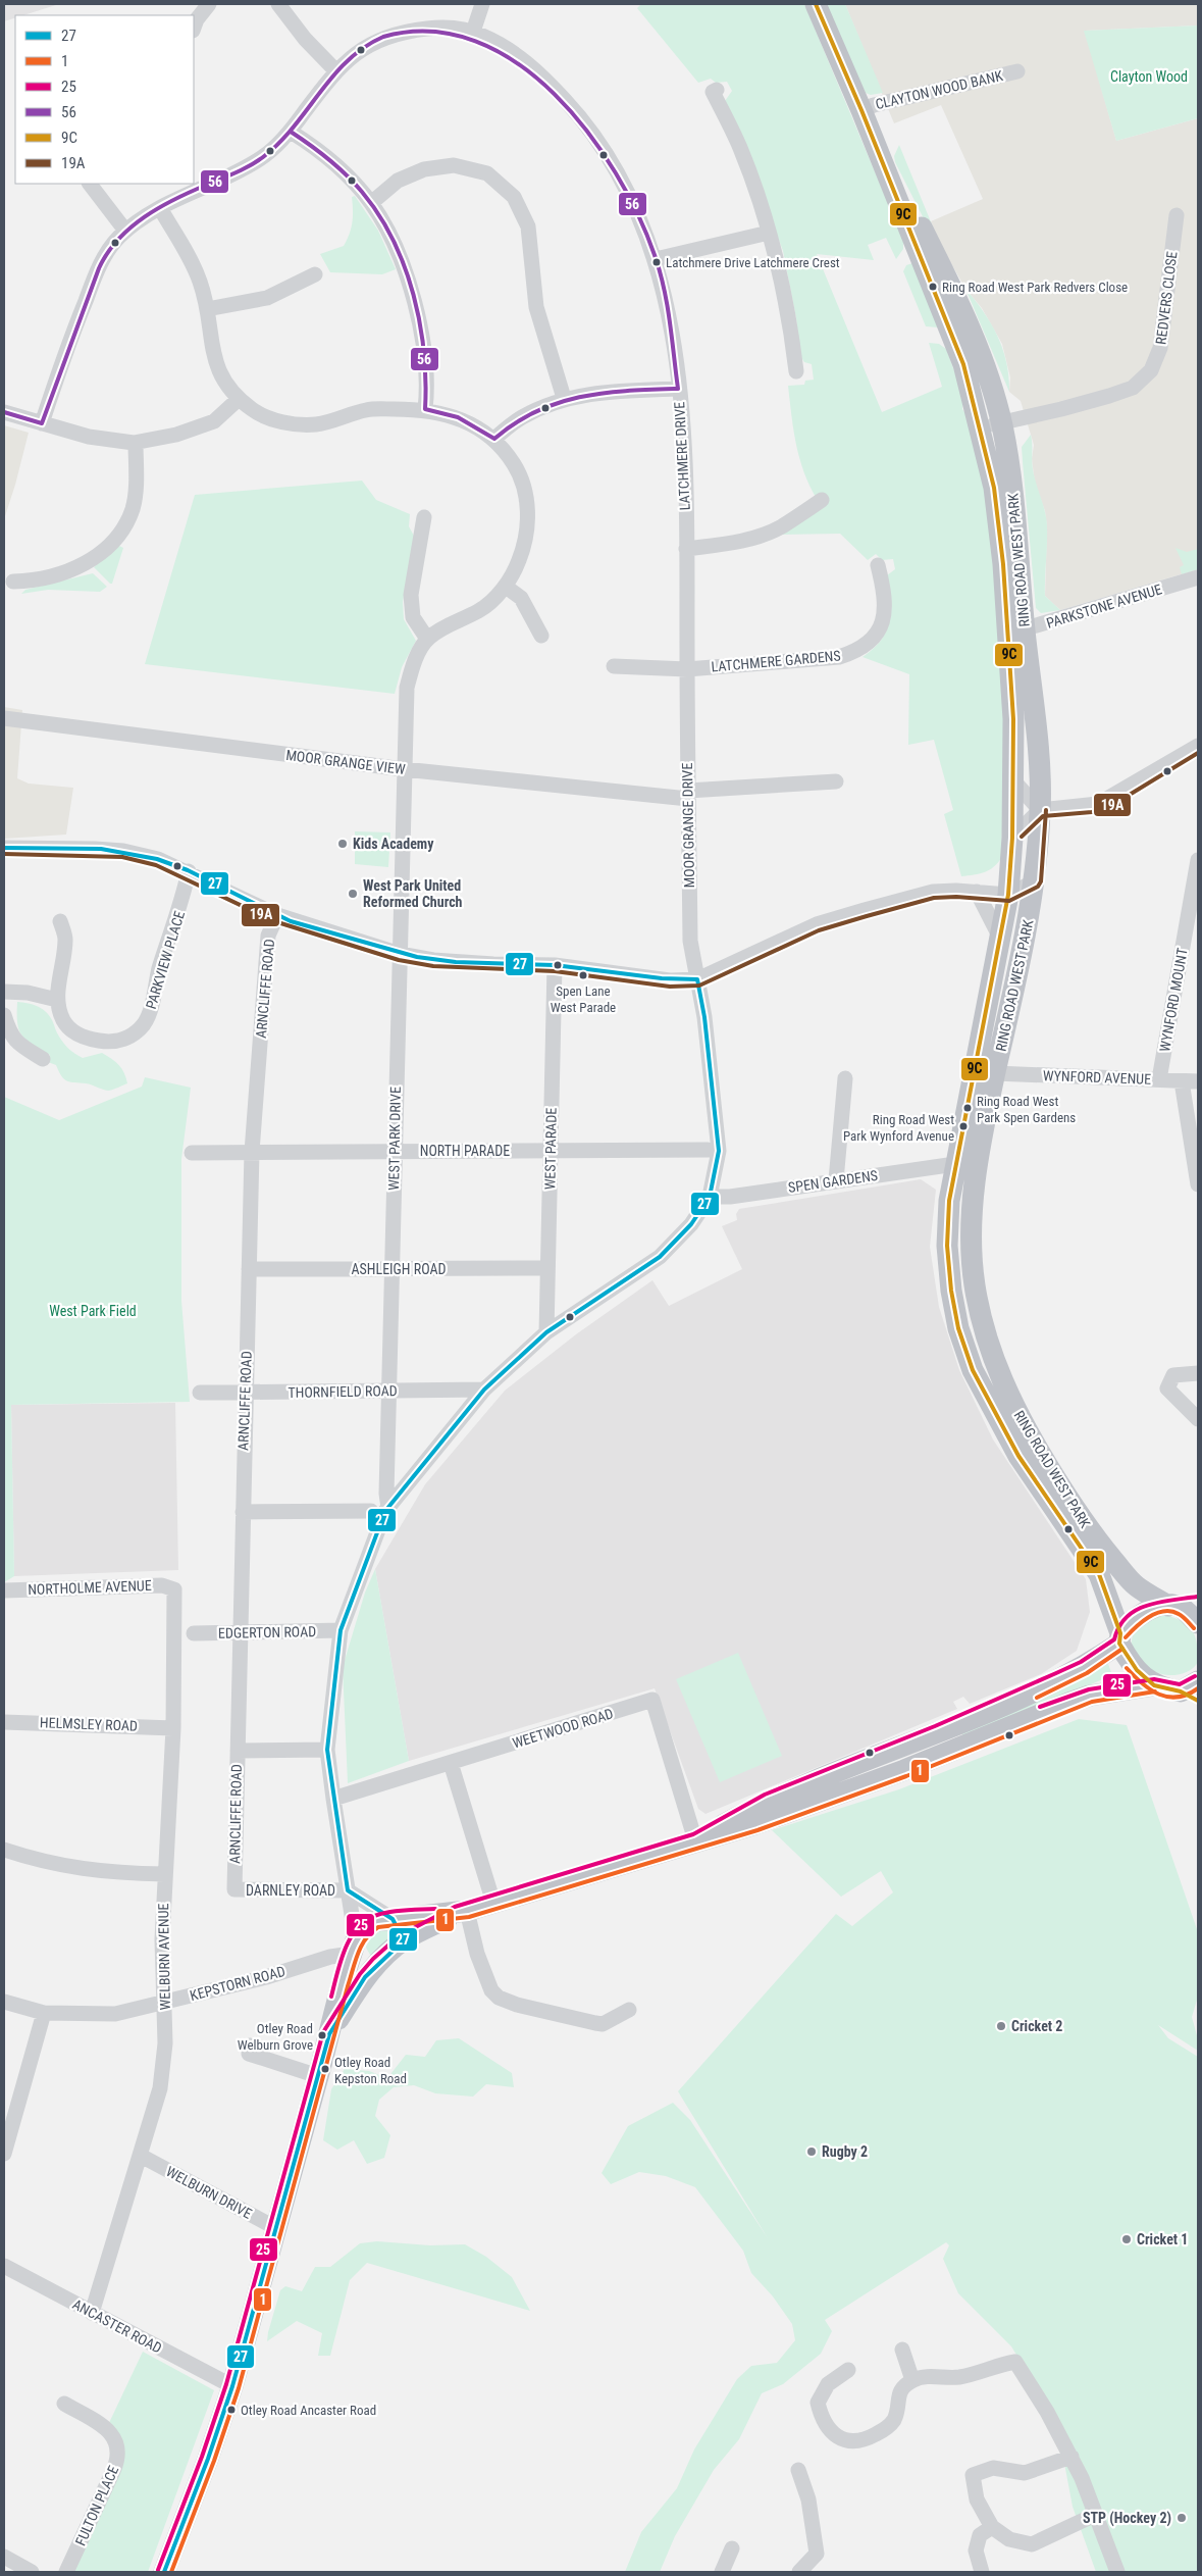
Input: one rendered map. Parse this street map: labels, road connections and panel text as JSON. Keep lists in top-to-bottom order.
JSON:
{
  "streets": {
    "highway": ["RING ROAD WEST PARK"],
    "street": [
      "CLAYTON WOOD BANK",
      "REDVERS CLOSE",
      "LATCHMERE DRIVE",
      "PARKSTONE AVENUE",
      "LATCHMERE GARDENS",
      "MOOR GRANGE VIEW",
      "MOOR GRANGE DRIVE",
      "PARKVIEW PLACE",
      "ARNCLIFFE ROAD",
      "WYNFORD MOUNT",
      "WYNFORD AVENUE",
      "WEST PARK DRIVE",
      "WEST PARADE",
      "NORTH PARADE",
      "SPEN GARDENS",
      "ASHLEIGH ROAD",
      "THORNFIELD ROAD",
      "NORTHOLME AVENUE",
      "EDGERTON ROAD",
      "HELMSLEY ROAD",
      "WEETWOOD ROAD",
      "DARNLEY ROAD",
      "WELBURN AVENUE",
      "KEPSTORN ROAD",
      "WELBURN DRIVE",
      "ANCASTER ROAD",
      "FULTON PLACE"
    ]
  },
  "crossings": [
    ["CLAYTON WOOD BANK", "RING ROAD WEST PARK"],
    ["REDVERS CLOSE", "RING ROAD WEST PARK"],
    ["LATCHMERE DRIVE", "LATCHMERE GARDENS"],
    ["LATCHMERE DRIVE", "MOOR GRANGE DRIVE"],
    ["RING ROAD WEST PARK", "PARKSTONE AVENUE"],
    ["RING ROAD WEST PARK", "WYNFORD AVENUE"],
    ["RING ROAD WEST PARK", "SPEN GARDENS"],
    ["LATCHMERE GARDENS", "MOOR GRANGE DRIVE"],
    ["MOOR GRANGE VIEW", "MOOR GRANGE DRIVE"],
    ["MOOR GRANGE VIEW", "WEST PARK DRIVE"],
    ["MOOR GRANGE DRIVE", "SPEN GARDENS"],
    ["ARNCLIFFE ROAD", "NORTH PARADE"],
    ["ARNCLIFFE ROAD", "ASHLEIGH ROAD"],
    ["ARNCLIFFE ROAD", "THORNFIELD ROAD"],
    ["ARNCLIFFE ROAD", "EDGERTON ROAD"],
    ["ARNCLIFFE ROAD", "DARNLEY ROAD"],
    ["WYNFORD MOUNT", "WYNFORD AVENUE"],
    ["WEST PARK DRIVE", "NORTH PARADE"],
    ["WEST PARK DRIVE", "ASHLEIGH ROAD"],
    ["WEST PARK DRIVE", "THORNFIELD ROAD"],
    ["WEST PARADE", "NORTH PARADE"],
    ["WEST PARADE", "ASHLEIGH ROAD"],
    ["NORTHOLME AVENUE", "WELBURN AVENUE"],
    ["HELMSLEY ROAD", "WELBURN AVENUE"],
    ["WELBURN AVENUE", "KEPSTORN ROAD"],
    ["WELBURN AVENUE", "WELBURN DRIVE"],
    ["WELBURN AVENUE", "ANCASTER ROAD"]
  ],
  "parks": ["Clayton Wood", "West Park Field"],
  "places": [
    "Latchmere Drive Latchmere Crest",
    "Ring Road West Park Redvers Close",
    "Kids Academy",
    "West Park United Reformed Church",
    "Spen Lane West Parade",
    "Ring Road West Park Spen Gardens",
    "Ring Road West Park Wynford Avenue",
    "Cricket 2",
    "Otley Road Welburn Grove",
    "Otley Road Kepston Road",
    "Rugby 2",
    "Cricket 1",
    "Otley Road Ancaster Road",
    "STP (Hockey 2)"
  ],
  "lines": [
    "transit line 9C",
    "transit line 56",
    "transit line 19A",
    "transit line 27",
    "transit line 25",
    "transit line 1"
  ],
  "legend": [
    "27",
    "1",
    "25",
    "56",
    "9C",
    "19A"
  ]
}
